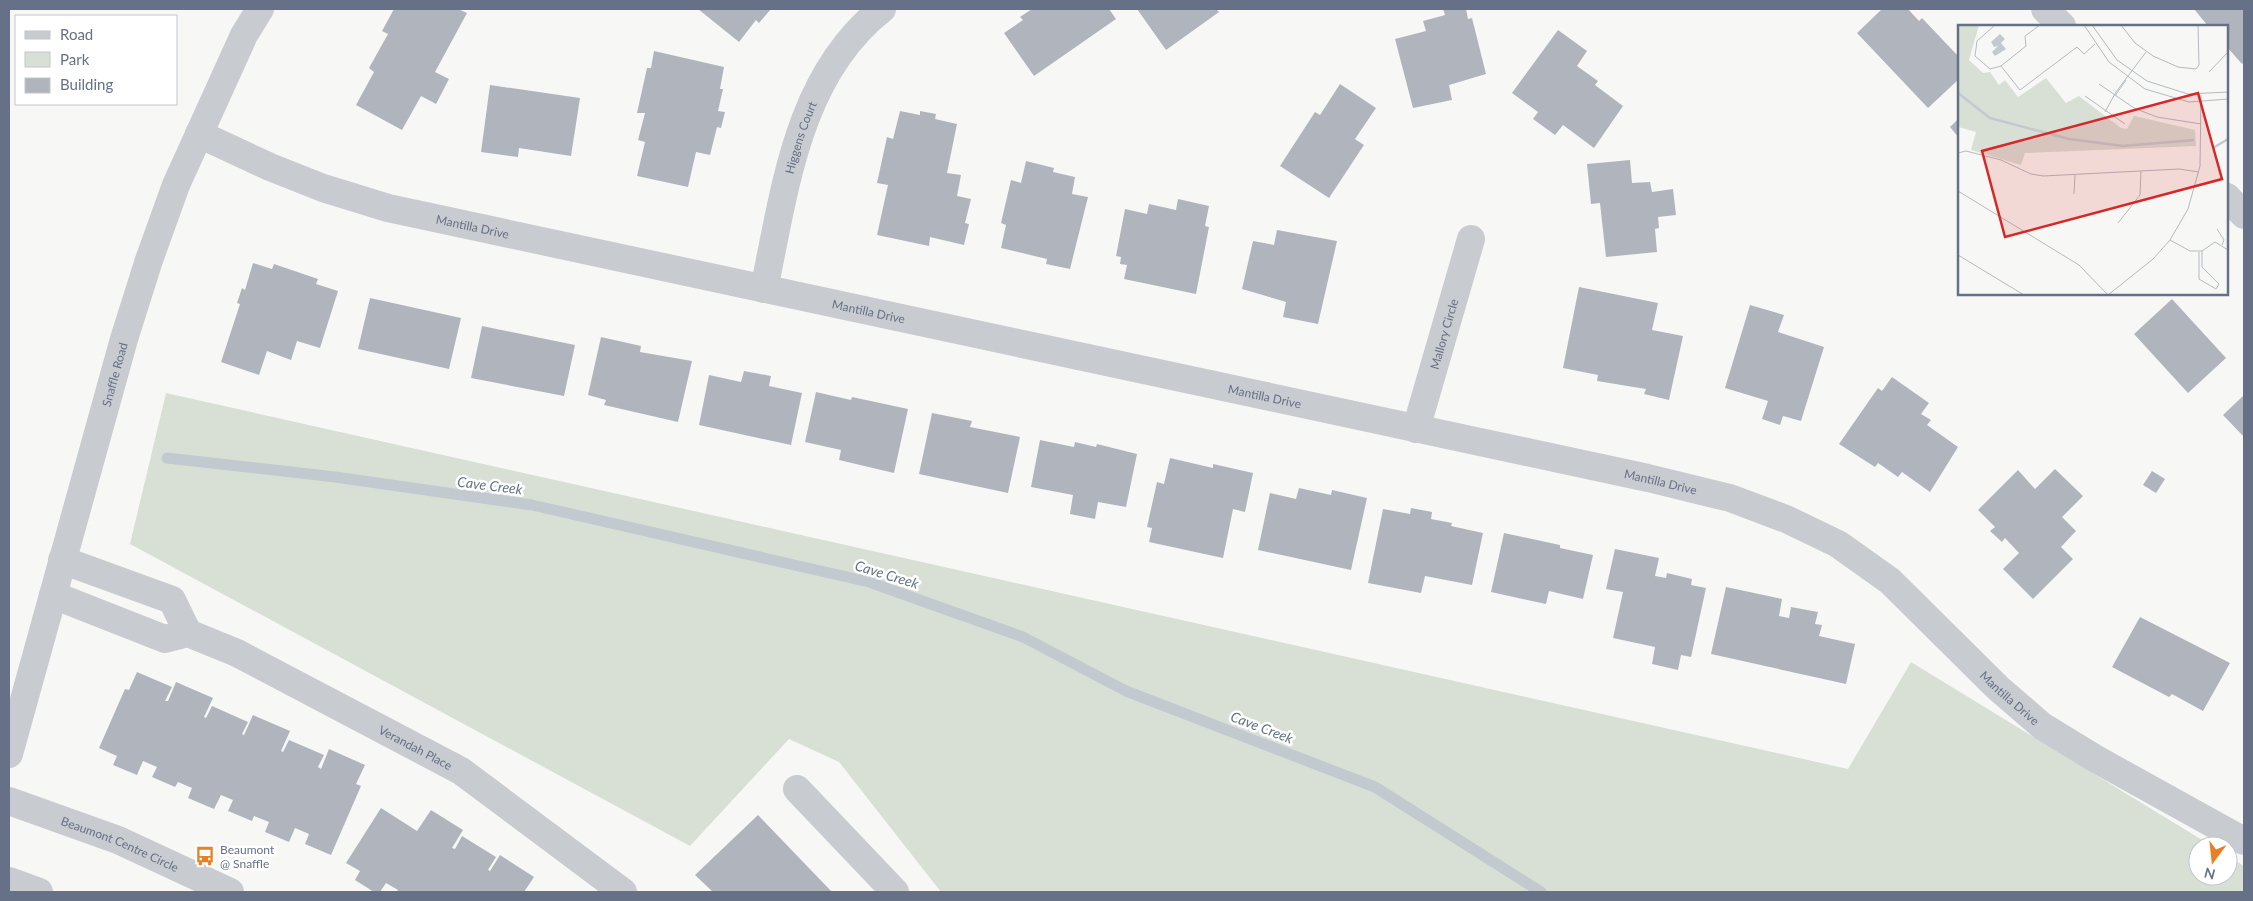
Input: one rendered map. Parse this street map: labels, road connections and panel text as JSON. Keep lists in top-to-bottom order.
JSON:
{
  "streets": {
    "street": [
      "Higgens Court",
      "Mantilla Drive",
      "Mallory Circle",
      "Snaffle Road",
      "Verandah Place",
      "Beaumont Centre Circle"
    ]
  },
  "crossings": [
    ["Higgens Court", "Mantilla Drive"],
    ["Mantilla Drive", "Mallory Circle"],
    ["Mantilla Drive", "Snaffle Road"]
  ],
  "water": ["Cave Creek"],
  "places": {
    "bus stop": ["Beaumont @ Snaffle"]
  },
  "legend": ["Road", "Park", "Building"],
  "north": "bottom"
}
